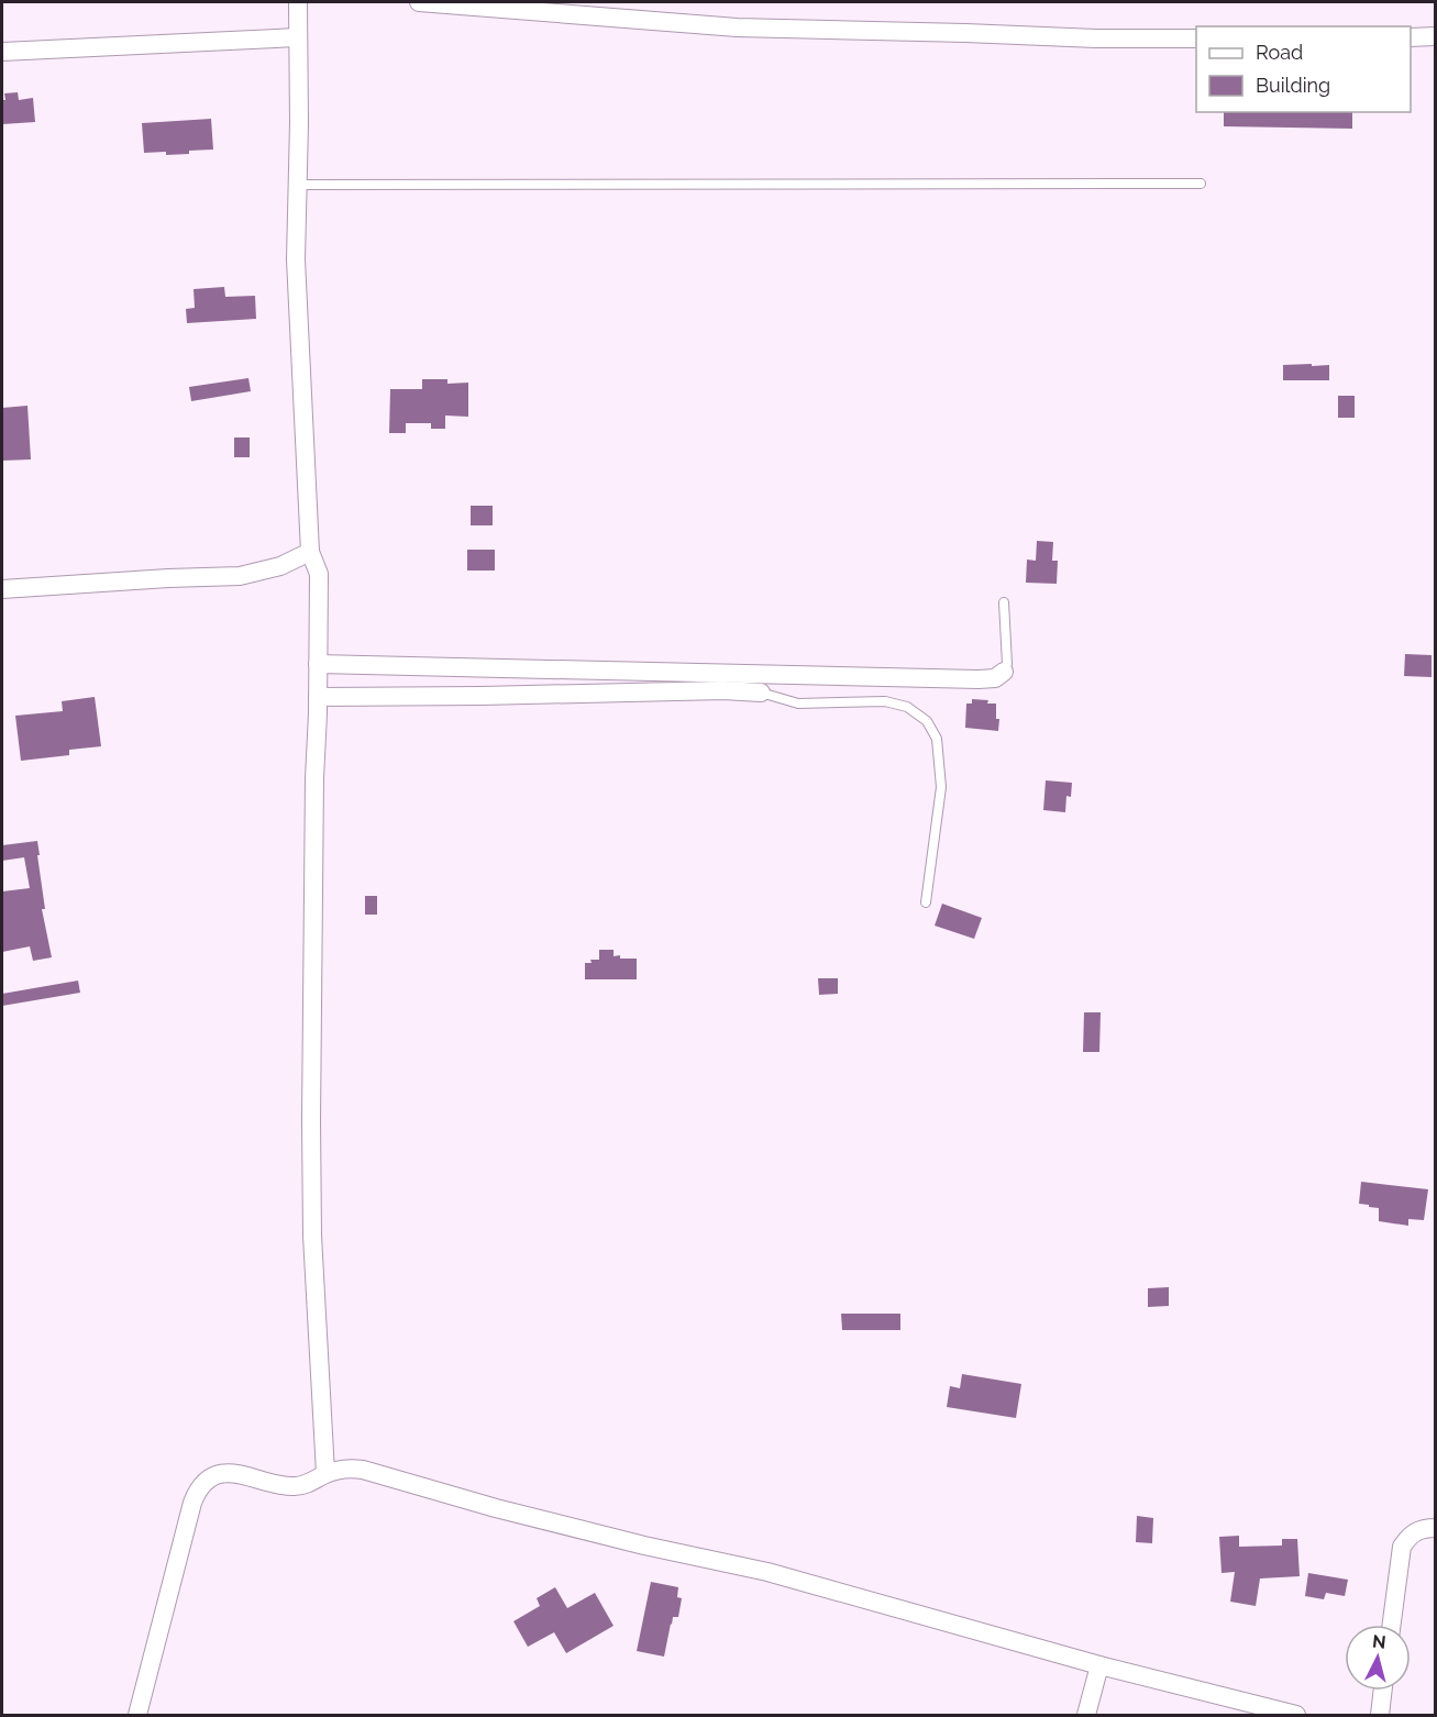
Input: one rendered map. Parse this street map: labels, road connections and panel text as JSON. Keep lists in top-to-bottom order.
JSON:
{
  "legend": ["Road", "Building"],
  "north": "top"
}
